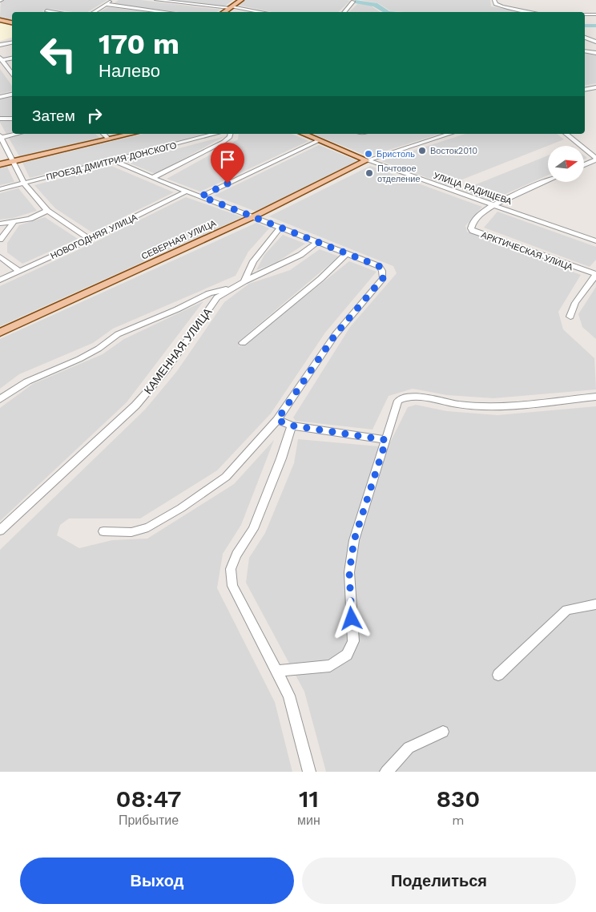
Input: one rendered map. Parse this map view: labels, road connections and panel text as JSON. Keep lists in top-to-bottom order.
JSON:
{
  "streets": {
    "main road": ["УЛИЦА РАДИЩЕВА", "СЕВЕРНАЯ УЛИЦА"],
    "street": [
      "ПРОЕЗД ДМИТРИЯ ДОНСКОГО",
      "НОВОГОДНЯЯ УЛИЦА",
      "АРКТИЧЕСКАЯ УЛИЦА",
      "КАМЕННАЯ УЛИЦА"
    ]
  },
  "crossings": [
    ["УЛИЦА РАДИЩЕВА", "СЕВЕРНАЯ УЛИЦА"],
    ["УЛИЦА РАДИЩЕВА", "АРКТИЧЕСКАЯ УЛИЦА"]
  ],
  "places": ["Восток2010", "Бристоль", "Почтовое отделение"],
  "north": "right",
  "page": {
    "turn": ["170 m", "Налево"],
    "then": "Затем",
    "eta": [
      "08:47",
      "Прибытие",
      "11",
      "мин",
      "830",
      "m"
    ],
    "buttons": ["Выход", "Поделиться"]
  }
}
